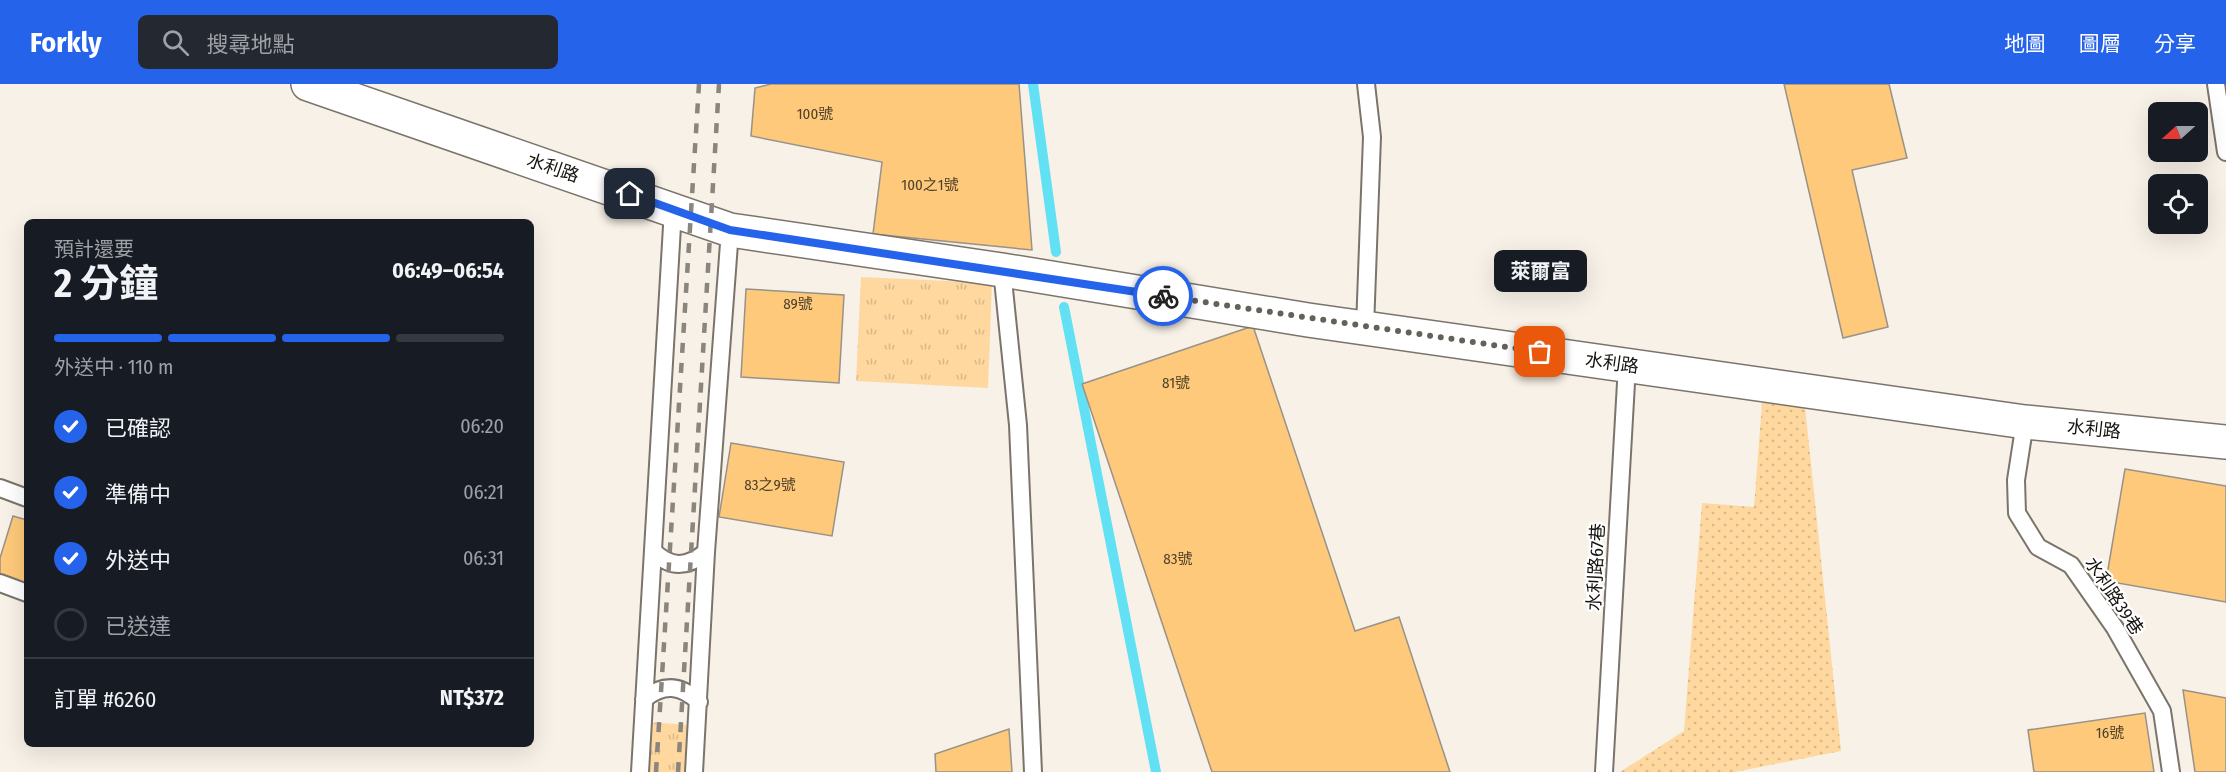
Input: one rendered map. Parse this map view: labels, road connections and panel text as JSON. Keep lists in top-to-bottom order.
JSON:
{
  "streets": {
    "street": ["水利路"],
    "lane": ["水利路67巷", "水利路39巷"]
  },
  "crossings": [
    ["水利路", "水利路67巷"],
    ["水利路", "水利路39巷"]
  ],
  "places": ["萊爾富"],
  "house_numbers": [
    "100號",
    "100之1號",
    "89號",
    "81號",
    "83之9號",
    "83號",
    "16號"
  ],
  "north": "left",
  "page": {
    "header": "Forkly",
    "search": "搜尋地點",
    "nav": ["地圖", "圖層", "分享"],
    "heading": ["2 分鐘", "預計還要", "06:49–06:54"],
    "panel": ["訂單 #6260", "NT$372"],
    "bubble": "萊爾富",
    "bar": "外送中 · 110 m",
    "list": [
      ["已確認", "06:20"],
      ["準備中", "06:21"],
      ["外送中", "06:31"],
      "已送達"
    ]
  }
}
